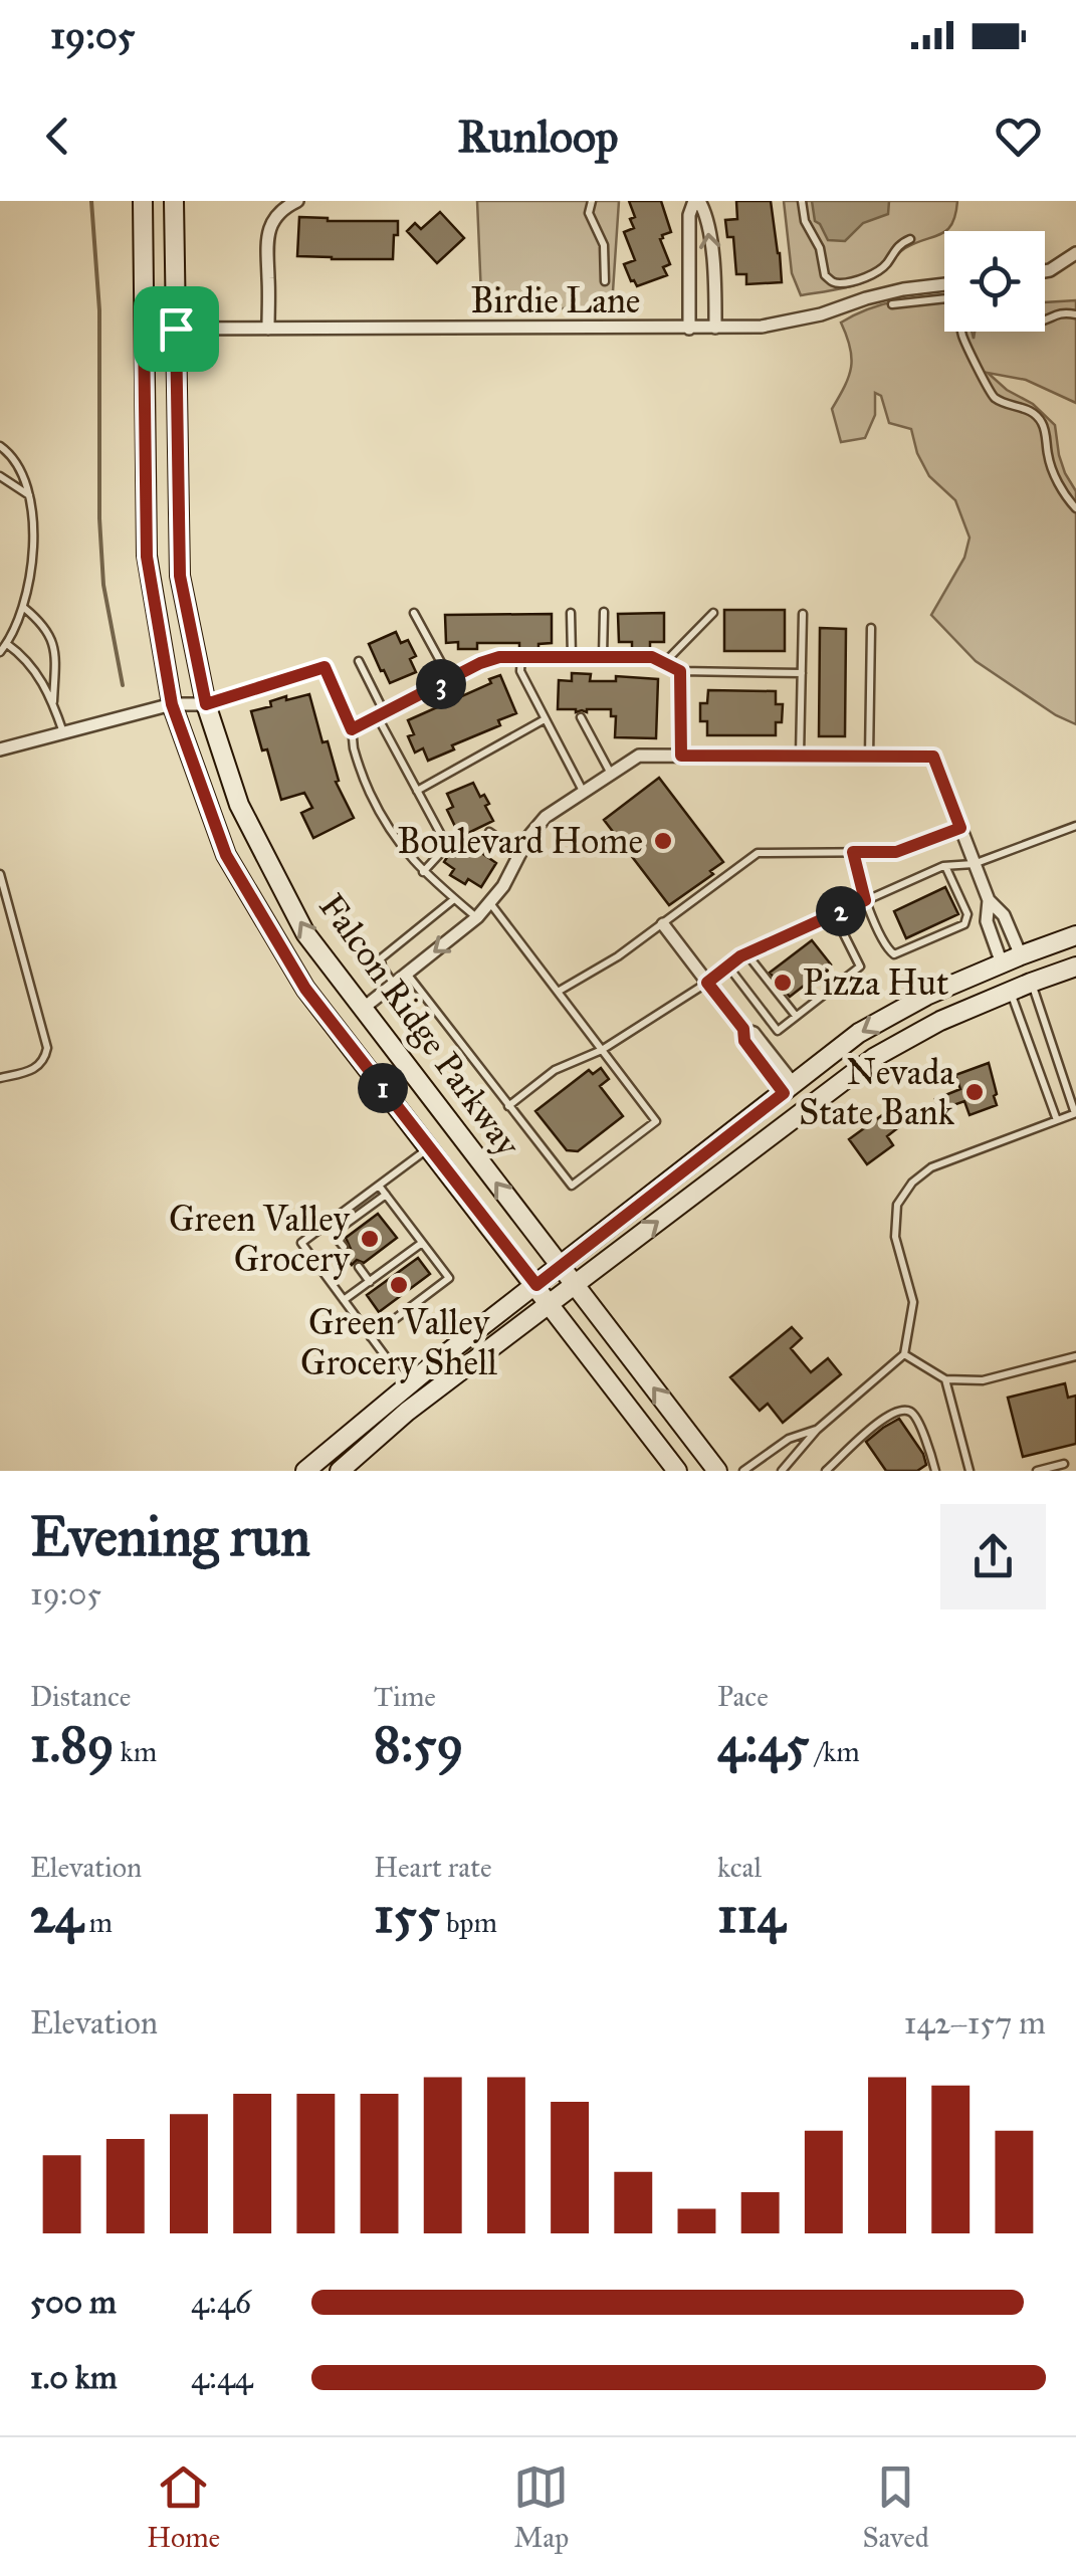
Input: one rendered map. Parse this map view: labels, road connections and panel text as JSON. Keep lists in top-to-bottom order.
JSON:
{
  "streets": {
    "main road": ["Falcon Ridge Parkway"],
    "street": ["Birdie Lane"]
  },
  "crossings": [
    ["Birdie Lane", "Falcon Ridge Parkway"]
  ],
  "places": [
    "Boulevard Home",
    "Pizza Hut",
    "Nevada State Bank",
    "Green Valley Grocery",
    "Green Valley Grocery Shell"
  ],
  "page": {
    "status": "19:05",
    "header": "Runloop",
    "pins": ["3", "2", "1"],
    "heading": ["Evening run", "19:05"],
    "stats": [
      ["Distance", "1.89 km"],
      ["Time", "8:59"],
      ["Pace", "4:45 /km"],
      ["Elevation", "24 m"],
      ["Heart rate", "155 bpm"],
      ["kcal", "114"]
    ],
    "chart": ["Elevation", "142–157 m"],
    "list": [
      {
        "name": "500 m",
        "note": "4:46"
      },
      {
        "name": "1.0 km",
        "note": "4:44"
      }
    ],
    "tabs": ["Home", "Map", "Saved"]
  }
}
